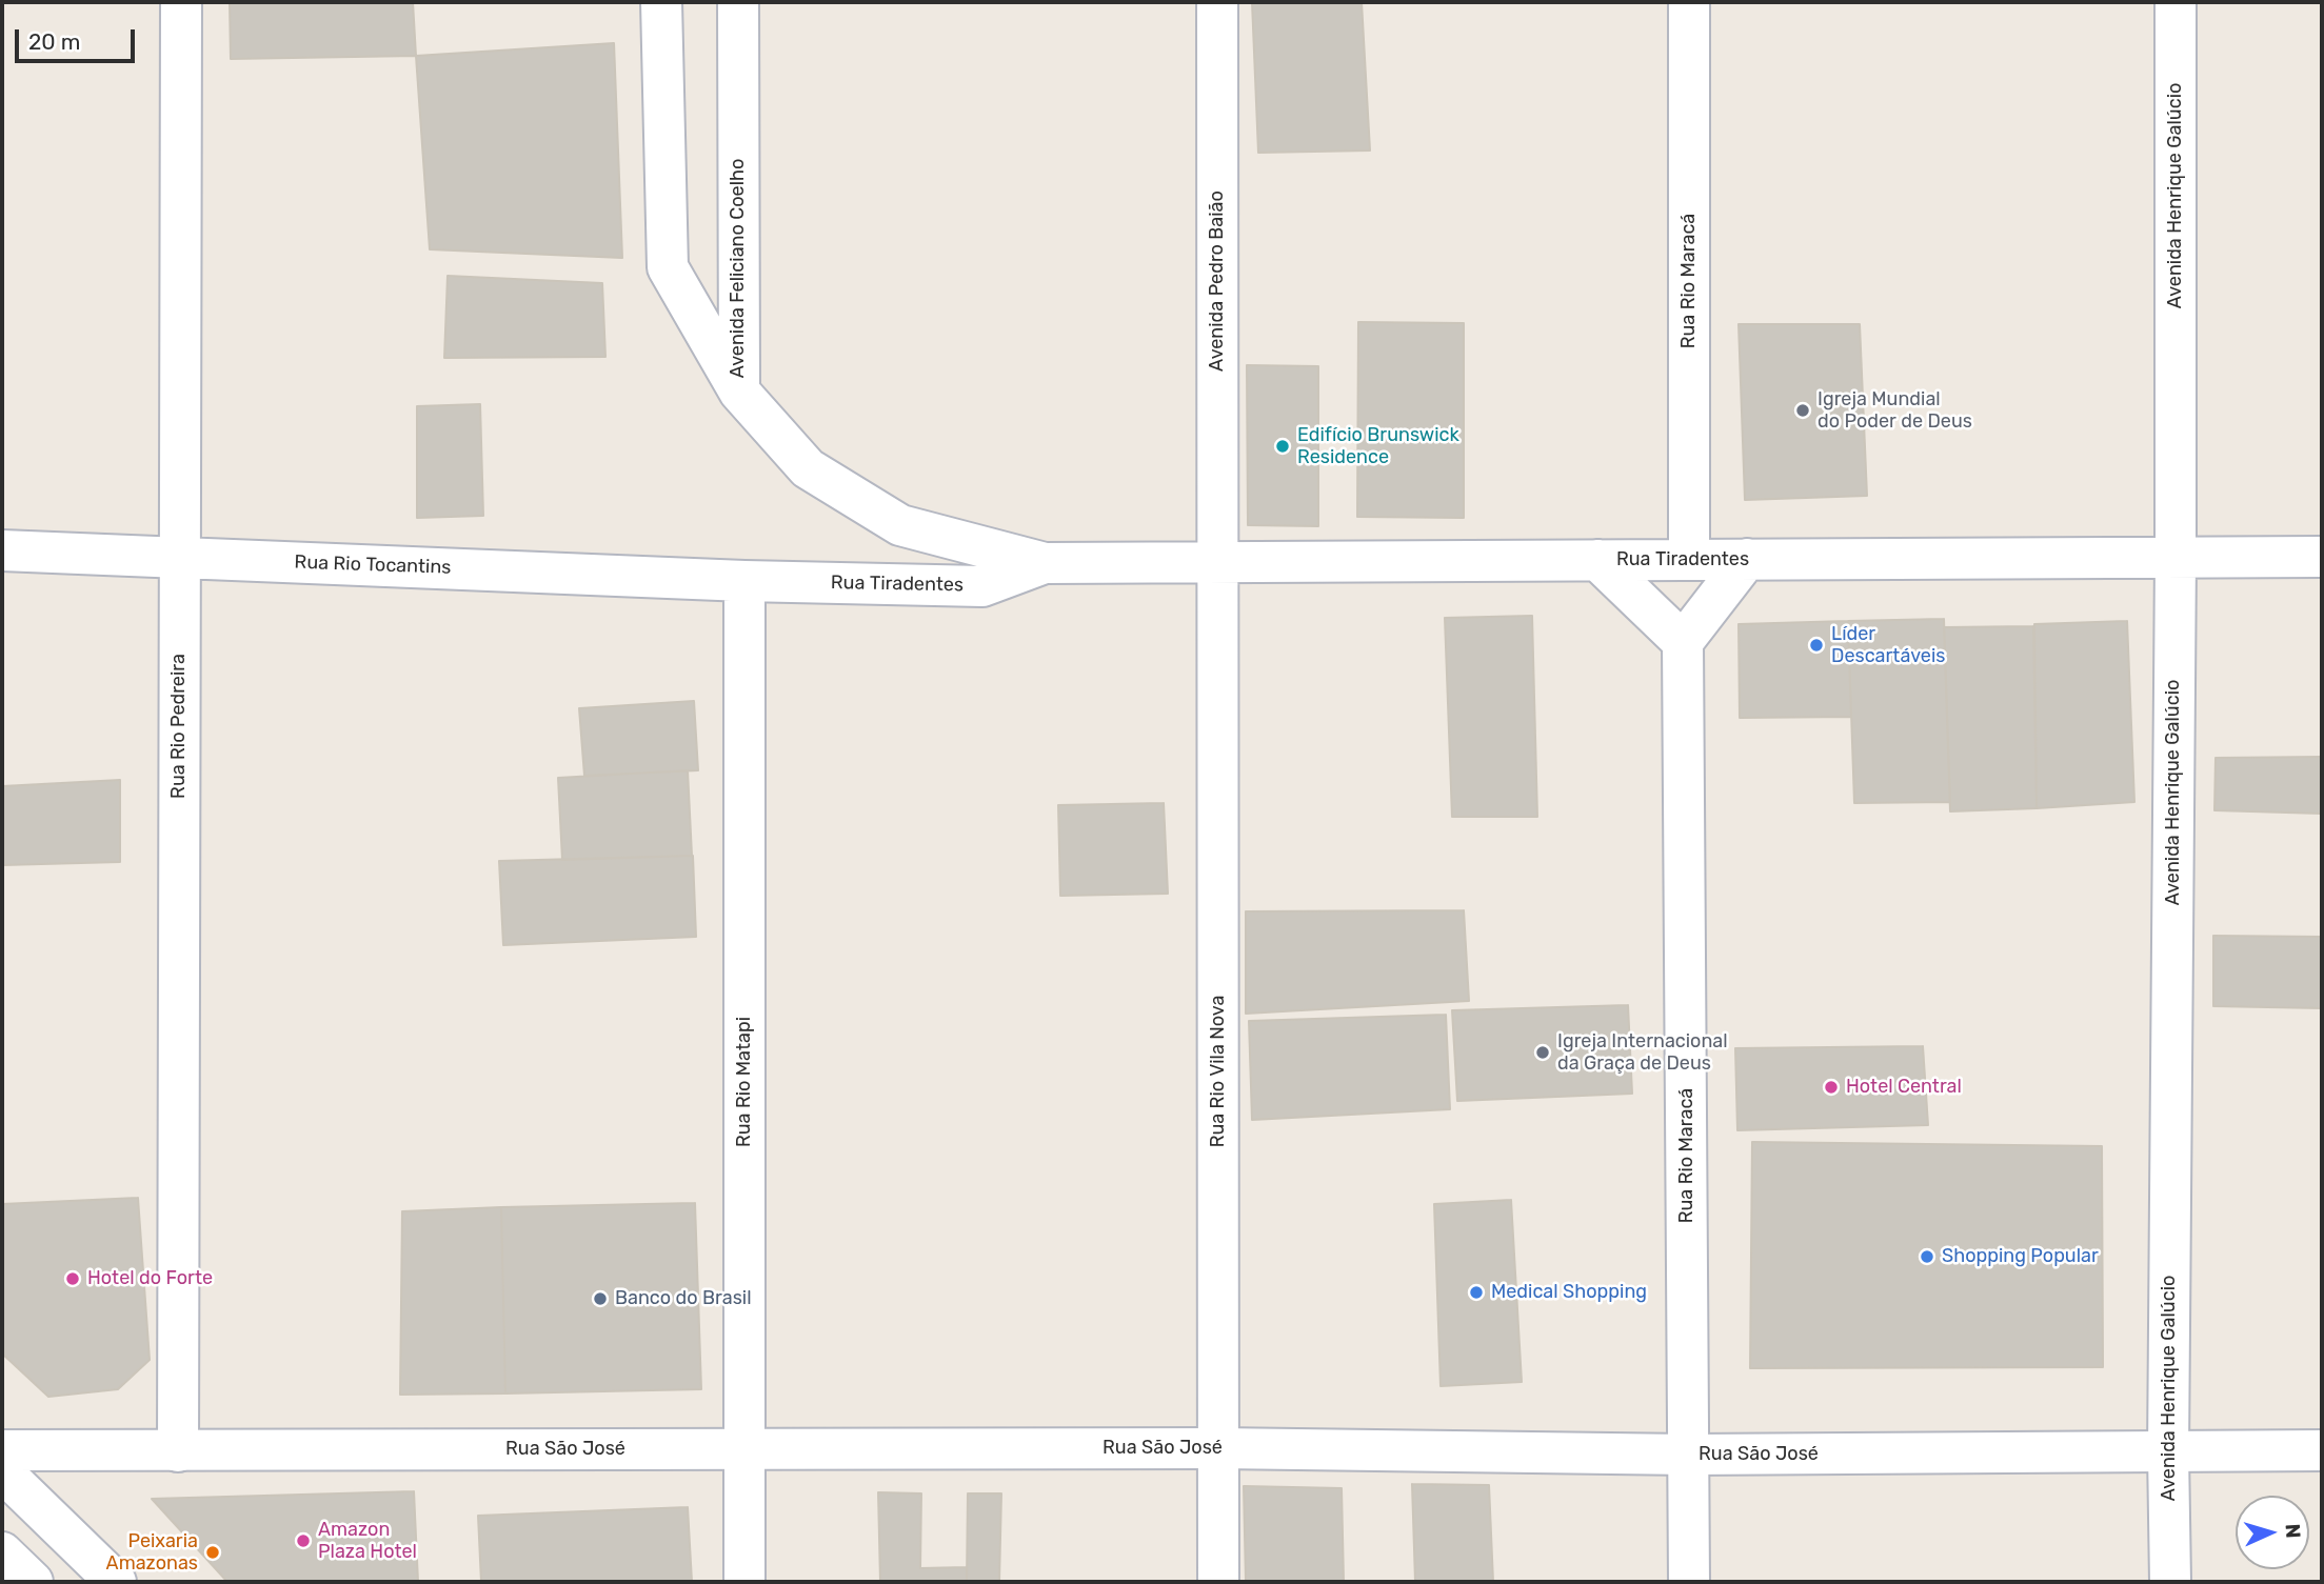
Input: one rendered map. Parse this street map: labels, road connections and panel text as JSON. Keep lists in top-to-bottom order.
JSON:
{
  "streets": {
    "street": [
      "Avenida Henrique Galúcio",
      "Avenida Feliciano Coelho",
      "Avenida Pedro Baião",
      "Rua Rio Maracá",
      "Rua Tiradentes",
      "Rua Rio Tocantins",
      "Rua Rio Pedreira",
      "Rua Rio Vila Nova",
      "Rua Rio Matapi",
      "Rua São José"
    ]
  },
  "crossings": [
    ["Avenida Henrique Galúcio", "Rua Tiradentes"],
    ["Avenida Henrique Galúcio", "Rua São José"],
    ["Avenida Feliciano Coelho", "Rua Tiradentes"],
    ["Avenida Pedro Baião", "Rua Tiradentes"],
    ["Avenida Pedro Baião", "Rua Rio Vila Nova"],
    ["Rua Rio Maracá", "Rua Tiradentes"],
    ["Rua Rio Maracá", "Rua São José"],
    ["Rua Tiradentes", "Rua Rio Tocantins"],
    ["Rua Tiradentes", "Rua Rio Vila Nova"],
    ["Rua Tiradentes", "Rua Rio Matapi"],
    ["Rua Rio Tocantins", "Rua Rio Pedreira"],
    ["Rua Rio Tocantins", "Rua Rio Matapi"],
    ["Rua Rio Pedreira", "Rua São José"],
    ["Rua Rio Vila Nova", "Rua São José"],
    ["Rua Rio Matapi", "Rua São José"]
  ],
  "places": [
    "Igreja Mundial do Poder de Deus",
    "Edifício Brunswick Residence",
    "Líder Descartáveis",
    "Igreja Internacional da Graça de Deus",
    "Hotel Central",
    "Shopping Popular",
    "Hotel do Forte",
    "Medical Shopping",
    "Banco do Brasil",
    "Amazon Plaza Hotel",
    "Peixaria Amazonas"
  ],
  "scale_bar": "20 m",
  "north": "right"
}
